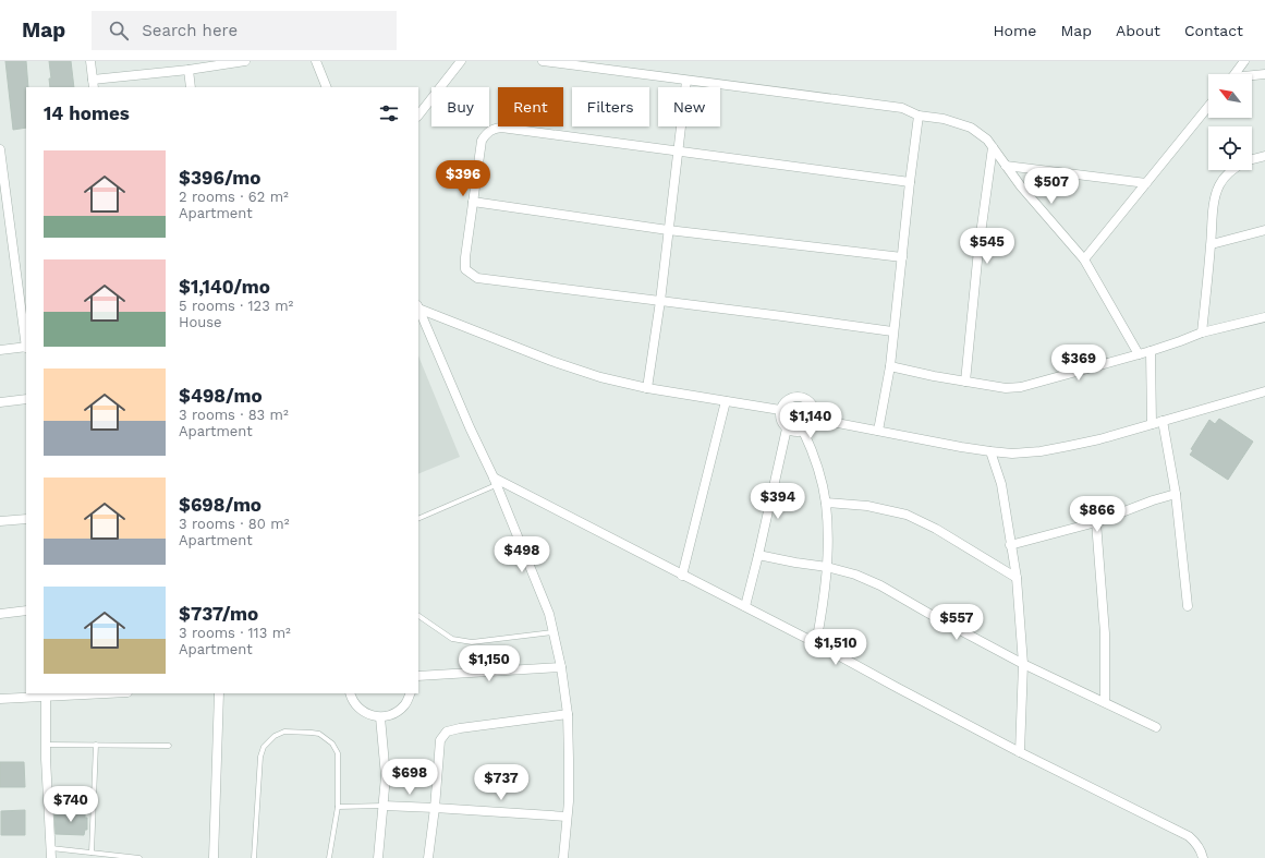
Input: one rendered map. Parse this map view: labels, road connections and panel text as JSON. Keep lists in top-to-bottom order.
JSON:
{
  "north": "top left",
  "page": {
    "header": "Map",
    "search": "Search here",
    "nav": [
      "Home",
      "Map",
      "About",
      "Contact"
    ],
    "chip": [
      "Buy",
      "Rent",
      "Filters",
      "New"
    ],
    "heading": "14 homes",
    "list": [
      {
        "name": "$396/mo",
        "note": "2 rooms · 62 m² · Apartment"
      },
      {
        "name": "$1,140/mo",
        "note": "5 rooms · 123 m² · House"
      },
      {
        "name": "$498/mo",
        "note": "3 rooms · 83 m² · Apartment"
      },
      {
        "name": "$698/mo",
        "note": "3 rooms · 80 m² · Apartment"
      },
      {
        "name": "$737/mo",
        "note": "3 rooms · 113 m² · Apartment"
      }
    ],
    "price": [
      "$396",
      "$507",
      "$545",
      "$369",
      "$1,140",
      "$394",
      "$866",
      "$498",
      "$557",
      "$1,510",
      "$1,150",
      "$698",
      "$737",
      "$740"
    ]
  }
}
